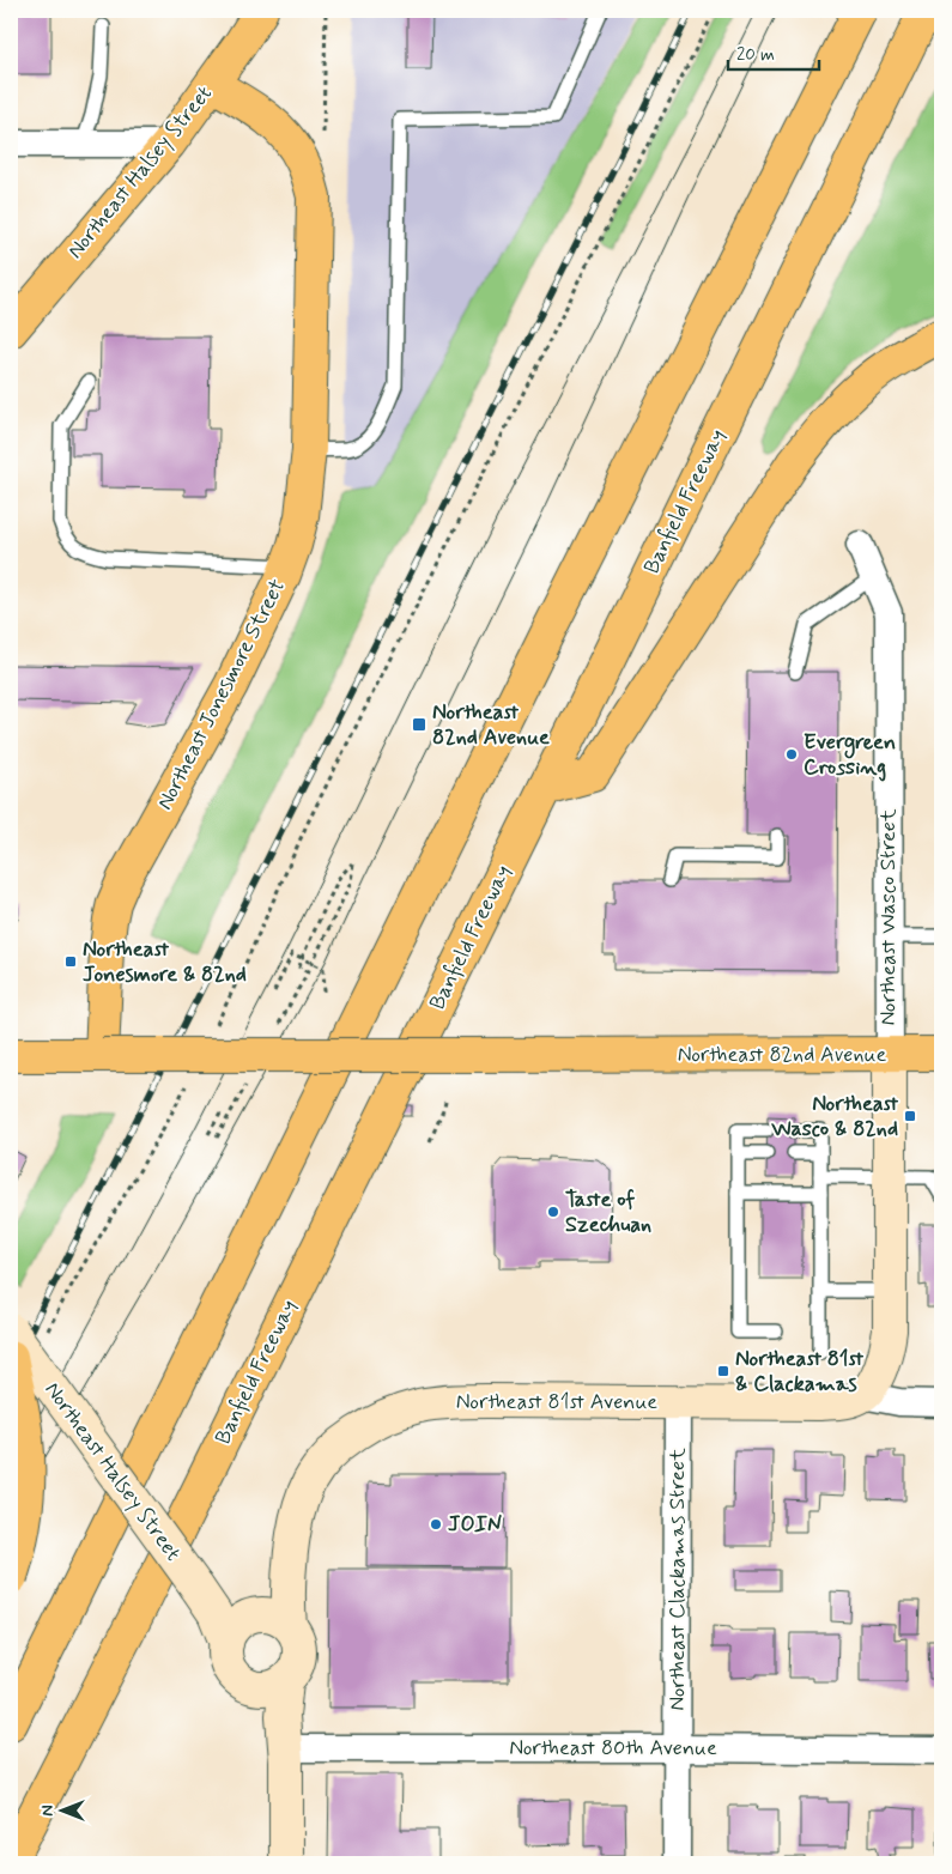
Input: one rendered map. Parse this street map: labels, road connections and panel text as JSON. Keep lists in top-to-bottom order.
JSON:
{
  "streets": {
    "main road": [
      "Northeast Halsey Street",
      "Banfield Freeway",
      "Northeast Jonesmore Street",
      "Northeast Wasco Street",
      "Northeast 82nd Avenue",
      "Northeast 81st Avenue"
    ],
    "street": ["Northeast Clackamas Street", "Northeast 80th Avenue"]
  },
  "crossings": [
    ["Northeast Halsey Street", "Northeast Jonesmore Street"],
    ["Northeast Halsey Street", "Northeast 81st Avenue"],
    ["Northeast Jonesmore Street", "Northeast 82nd Avenue"],
    ["Northeast Wasco Street", "Northeast 82nd Avenue"],
    ["Northeast Wasco Street", "Northeast 81st Avenue"],
    ["Northeast 81st Avenue", "Northeast Clackamas Street"],
    ["Northeast Clackamas Street", "Northeast 80th Avenue"]
  ],
  "places": {
    "transit": [
      "Northeast 82nd Avenue",
      "Northeast Jonesmore & 82nd",
      "Northeast Wasco & 82nd",
      "Northeast 81st & Clackamas"
    ],
    "other": ["Evergreen Crossing", "Taste of Szechuan", "JOIN"]
  },
  "scale_bar": "20 m",
  "north": "left"
}
